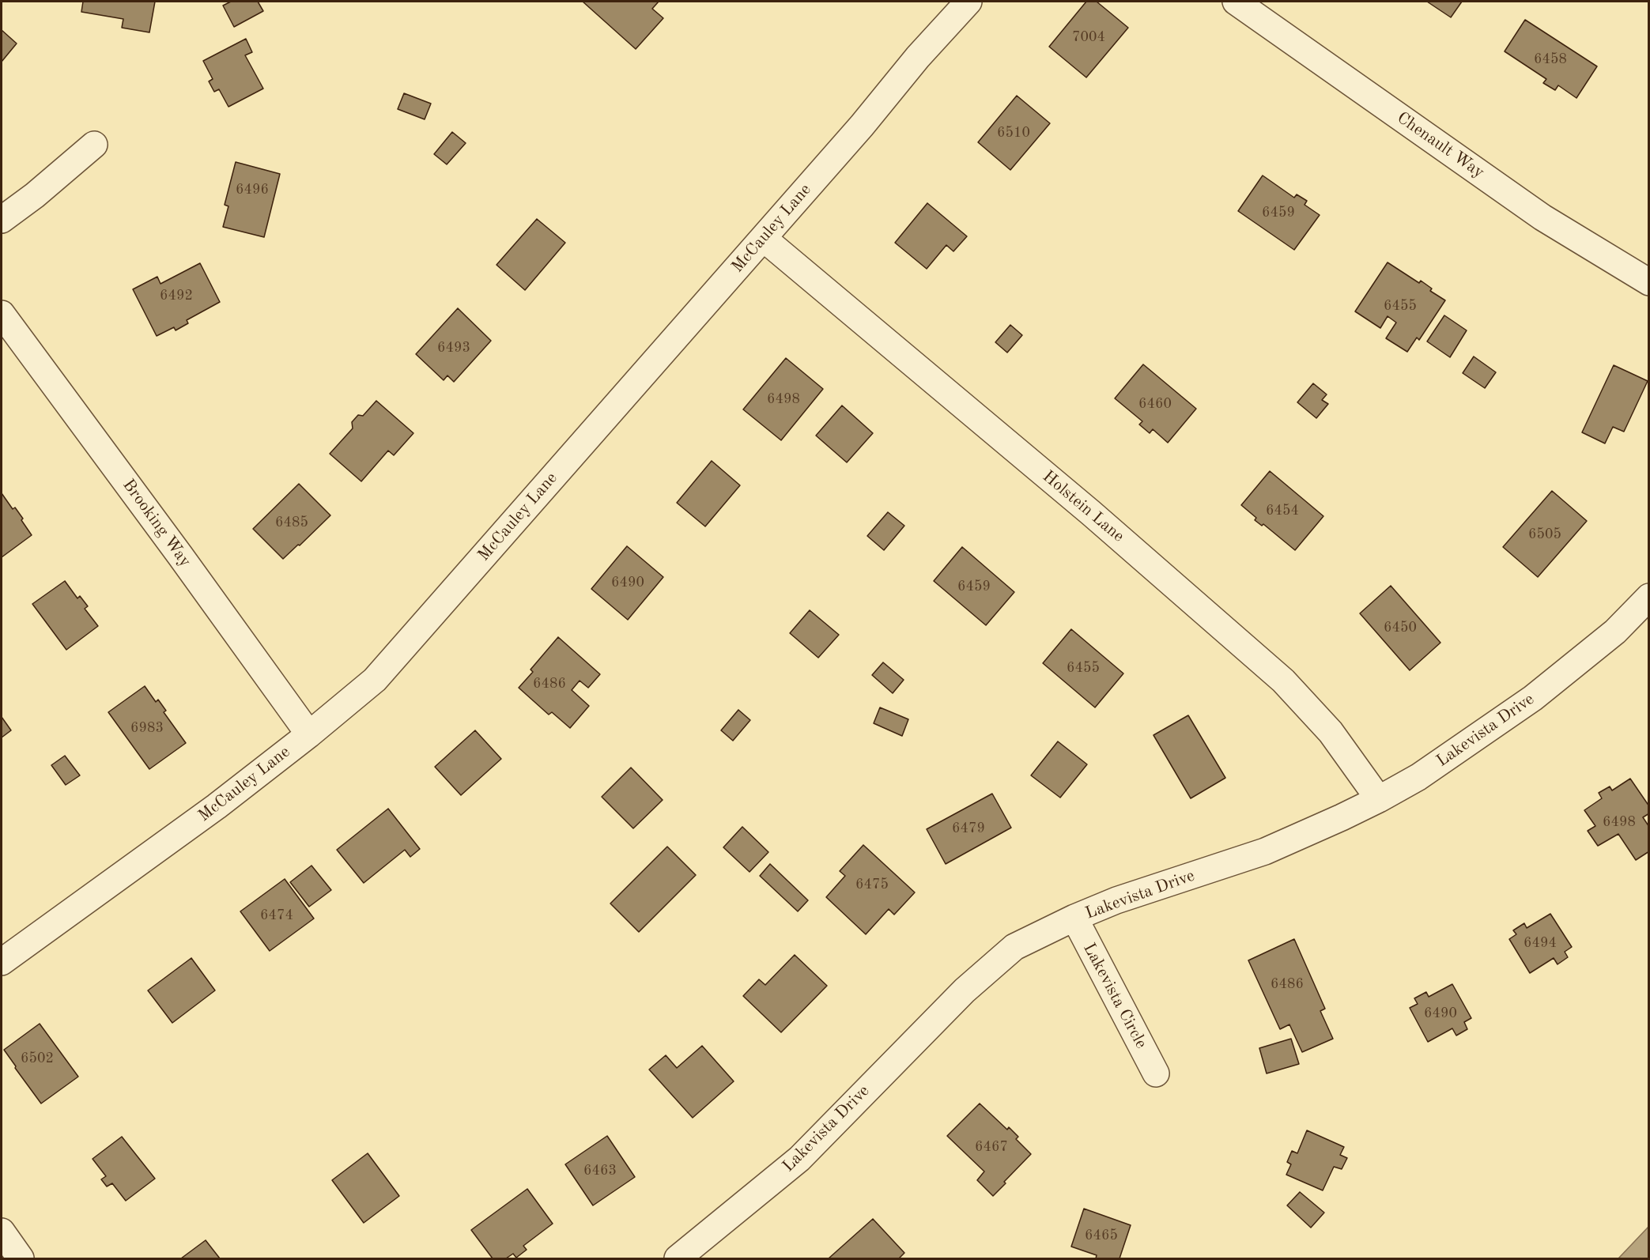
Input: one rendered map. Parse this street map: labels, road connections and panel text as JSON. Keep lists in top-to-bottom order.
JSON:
{
  "streets": {
    "street": [
      "Chenault Way",
      "McCauley Lane",
      "Holstein Lane",
      "Brooking Way",
      "Lakevista Drive",
      "Lakevista Circle"
    ]
  },
  "crossings": [
    ["McCauley Lane", "Holstein Lane"],
    ["McCauley Lane", "Brooking Way"],
    ["Holstein Lane", "Lakevista Drive"],
    ["Lakevista Drive", "Lakevista Circle"]
  ],
  "house_numbers": [
    "7004",
    "6458",
    "6510",
    "6496",
    "6459",
    "6492",
    "6455",
    "6493",
    "6498",
    "6460",
    "6454",
    "6485",
    "6505",
    "6490",
    "6459",
    "6450",
    "6455",
    "6486",
    "6983",
    "6498",
    "6479",
    "6475",
    "6474",
    "6494",
    "6486",
    "6490",
    "6502",
    "6467",
    "6463",
    "6465"
  ]
}
